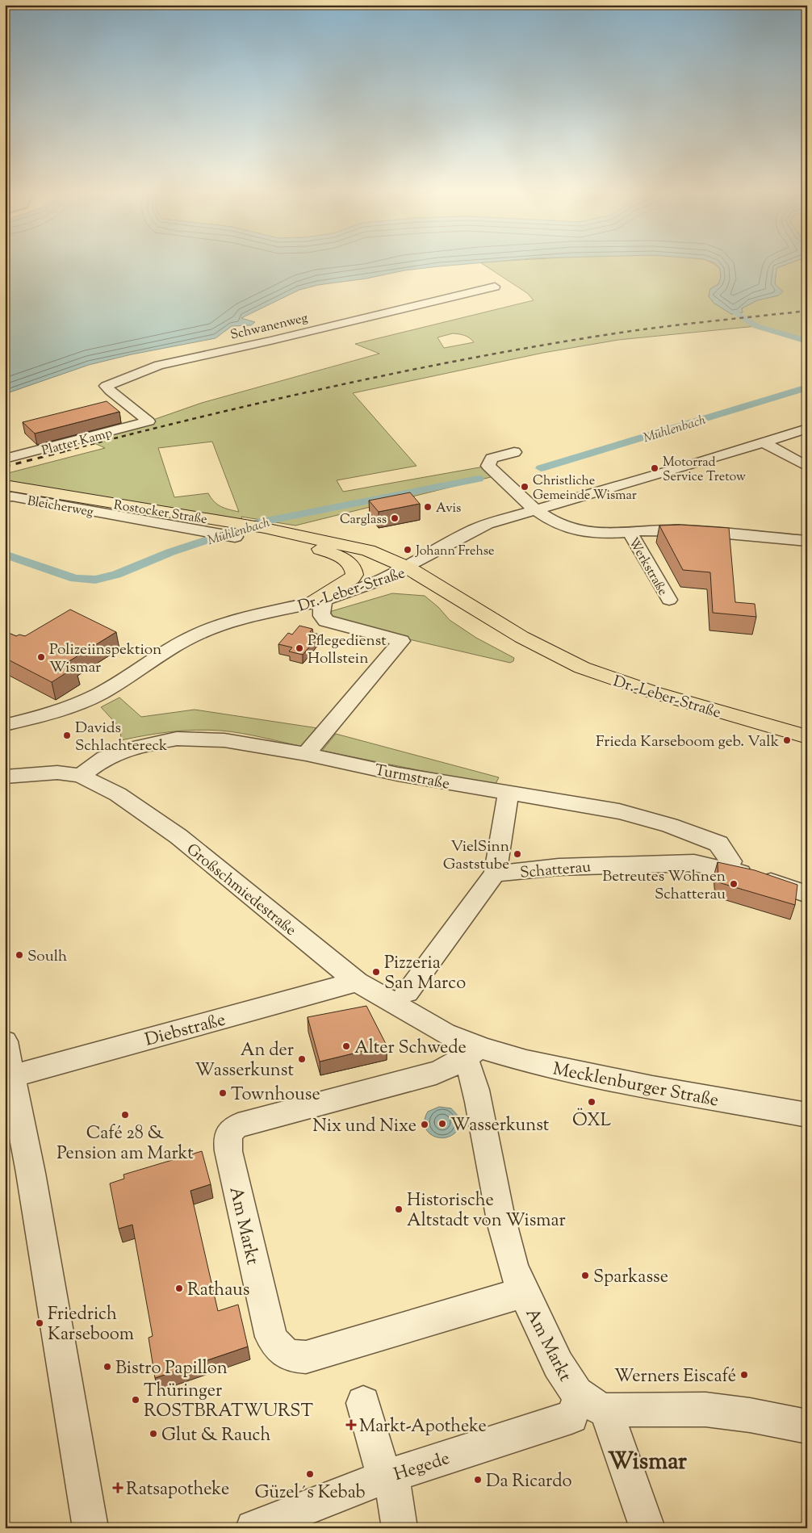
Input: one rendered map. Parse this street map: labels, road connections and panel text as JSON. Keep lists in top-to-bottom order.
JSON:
{
  "streets": {
    "main road": ["Rostocker Straße", "Dr.-Leber-Straße"],
    "street": [
      "Schwanenweg",
      "Platter Kamp",
      "Bleicherweg",
      "Werkstraße",
      "Turmstraße",
      "Schatterau",
      "Großschmiedestraße",
      "Diebstraße",
      "Mecklenburger Straße",
      "Am Markt",
      "Hegede"
    ]
  },
  "crossings": [
    ["Schwanenweg", "Platter Kamp"],
    ["Rostocker Straße", "Dr.-Leber-Straße"],
    ["Turmstraße", "Schatterau"],
    ["Turmstraße", "Großschmiedestraße"],
    ["Großschmiedestraße", "Diebstraße"],
    ["Großschmiedestraße", "Mecklenburger Straße"],
    ["Großschmiedestraße", "Am Markt"],
    ["Mecklenburger Straße", "Am Markt"],
    ["Am Markt", "Hegede"]
  ],
  "districts": ["Wismar"],
  "water": ["Mühlenbach"],
  "places": {
    "other": [
      "Motorrad Service Tretow",
      "Christliche Gemeinde Wismar",
      "Avis",
      "Carglass",
      "Johann Frehse",
      "Pflegedienst Hollstein",
      "Polizeiinspektion Wismar",
      "Davids Schlachtereck",
      "Frieda Karseboom geb. Valk",
      "VielSinn Gaststube",
      "Betreutes Wohnen Schatterau",
      "Soulh",
      "Pizzeria San Marco",
      "Alter Schwede",
      "An der Wasserkunst",
      "Townhouse",
      "ÖXL",
      "Café 28 & Pension am Markt",
      "Wasserkunst",
      "Nix und Nixe",
      "Historische Altstadt von Wismar",
      "Sparkasse",
      "Rathaus",
      "Friedrich Karseboom",
      "Bistro Papillon",
      "Werners Eiscafé",
      "Thüringer ROSTBRATWURST",
      "Glut & Rauch",
      "Güzel´s Kebab",
      "Da Ricardo"
    ],
    "health": ["Markt-Apotheke", "Ratsapotheke"]
  }
}
